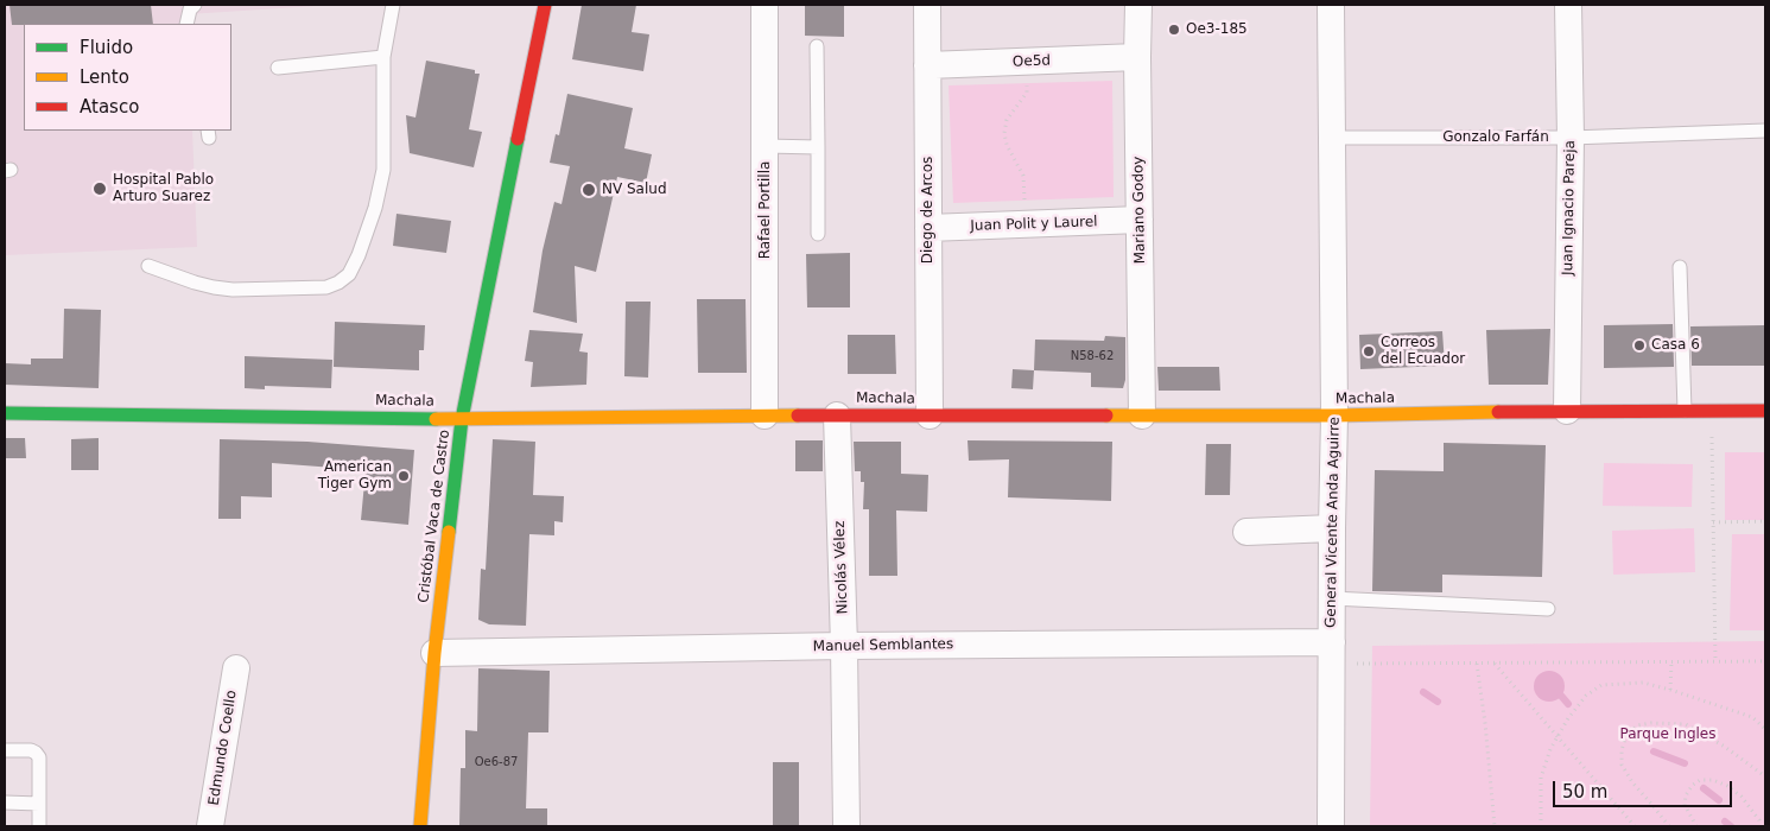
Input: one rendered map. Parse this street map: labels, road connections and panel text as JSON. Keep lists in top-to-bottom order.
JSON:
{
  "streets": {
    "main road": ["Machala", "Cristóbal Vaca de Castro"],
    "street": [
      "Oe5d",
      "Juan Ignacio Pareja",
      "Rafael Portilla",
      "Diego de Arcos",
      "Mariano Godoy",
      "Juan Polit y Laurel",
      "General Vicente Anda Aguirre",
      "Nicolás Vélez",
      "Manuel Semblantes",
      "Edmundo Coello"
    ],
    "lane": ["Gonzalo Farfán"]
  },
  "crossings": [
    ["Oe5d", "Diego de Arcos"],
    ["Oe5d", "Mariano Godoy"],
    ["Gonzalo Farfán", "Juan Ignacio Pareja"],
    ["Gonzalo Farfán", "General Vicente Anda Aguirre"],
    ["Juan Ignacio Pareja", "Machala"],
    ["Rafael Portilla", "Machala"],
    ["Diego de Arcos", "Juan Polit y Laurel"],
    ["Diego de Arcos", "Machala"],
    ["Mariano Godoy", "Juan Polit y Laurel"],
    ["Mariano Godoy", "Machala"],
    ["Machala", "Cristóbal Vaca de Castro"],
    ["Machala", "General Vicente Anda Aguirre"],
    ["Machala", "Nicolás Vélez"],
    ["Cristóbal Vaca de Castro", "Manuel Semblantes"],
    ["General Vicente Anda Aguirre", "Manuel Semblantes"],
    ["Nicolás Vélez", "Manuel Semblantes"]
  ],
  "parks": ["Parque Ingles"],
  "places": [
    "Oe3-185",
    "Hospital Pablo Arturo Suarez",
    "NV Salud",
    "Casa 6",
    "Correos del Ecuador",
    "American Tiger Gym"
  ],
  "house_numbers": ["N58-62", "Oe6-87"],
  "legend": ["Fluido", "Lento", "Atasco"],
  "scale_bar": "50 m"
}
